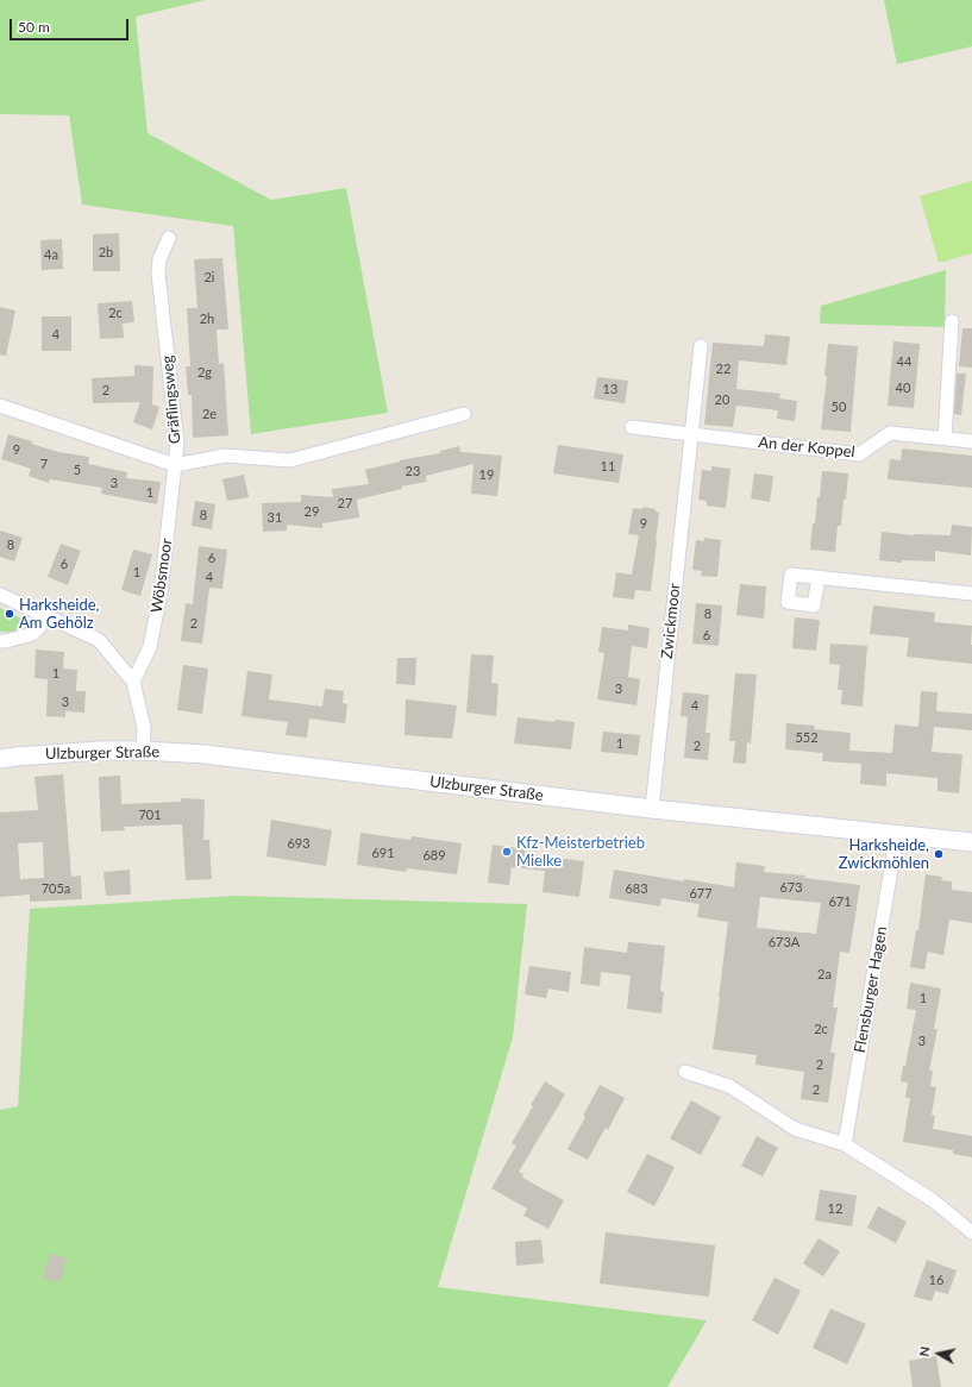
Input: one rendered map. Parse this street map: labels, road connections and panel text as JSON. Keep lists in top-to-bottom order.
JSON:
{
  "streets": {
    "main road": ["Ulzburger Straße"],
    "street": [
      "Gräflingsweg",
      "An der Koppel",
      "Wöbsmoor",
      "Zwickmoor",
      "Flensburger Hagen"
    ]
  },
  "crossings": [
    ["Gräflingsweg", "Wöbsmoor"],
    ["An der Koppel", "Zwickmoor"],
    ["Zwickmoor", "Ulzburger Straße"],
    ["Ulzburger Straße", "Flensburger Hagen"]
  ],
  "places": ["Harksheide, Am Gehölz", "Kfz-Meisterbetrieb Mielke", "Harksheide, Zwickmöhlen"],
  "house_numbers": [
    "2b",
    "4a",
    "2i",
    "2c",
    "2h",
    "4",
    "44",
    "22",
    "2g",
    "40",
    "13",
    "2",
    "20",
    "50",
    "2e",
    "9",
    "7",
    "11",
    "5",
    "23",
    "19",
    "3",
    "1",
    "27",
    "29",
    "8",
    "31",
    "9",
    "8",
    "6",
    "6",
    "1",
    "4",
    "8",
    "2",
    "6",
    "1",
    "3",
    "3",
    "4",
    "552",
    "1",
    "2",
    "701",
    "693",
    "691",
    "689",
    "673",
    "705a",
    "683",
    "677",
    "671",
    "673A",
    "2a",
    "1",
    "2c",
    "3",
    "2",
    "2",
    "12",
    "16"
  ],
  "scale_bar": "50 m",
  "north": "left"
}
